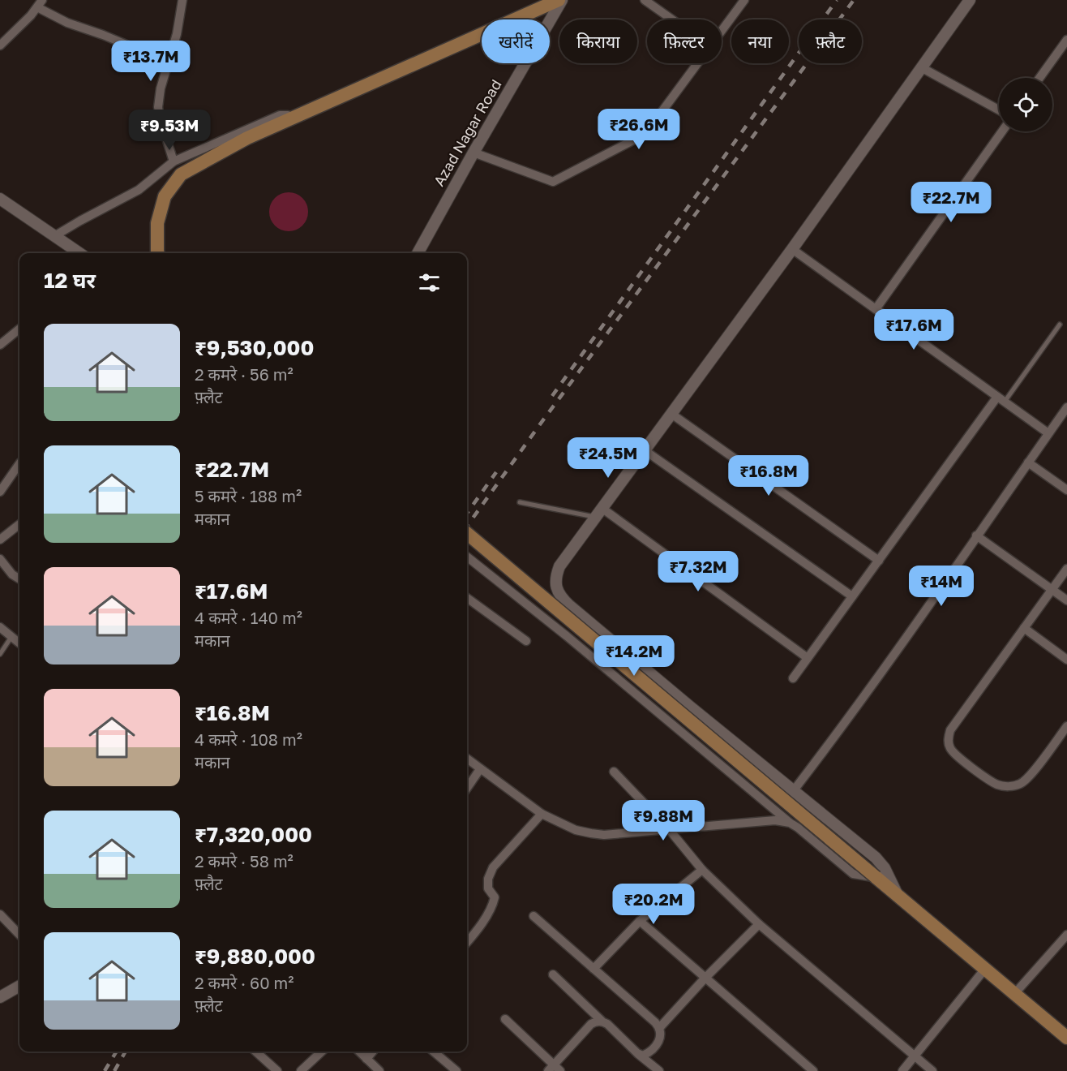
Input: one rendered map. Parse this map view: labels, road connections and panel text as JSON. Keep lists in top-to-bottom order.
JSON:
{
  "streets": {
    "street": ["Azad Nagar Road"]
  },
  "page": {
    "chip": [
      "खरीदें",
      "किराया",
      "फ़िल्टर",
      "नया",
      "फ़्लैट"
    ],
    "price": [
      "₹13.7M",
      "₹26.6M",
      "₹9.53M",
      "₹22.7M",
      "₹17.6M",
      "₹24.5M",
      "₹16.8M",
      "₹7.32M",
      "₹14M",
      "₹14.2M",
      "₹9.88M",
      "₹20.2M"
    ],
    "heading": "12 घर",
    "list": [
      {
        "name": "₹9,530,000",
        "note": "2 कमरे · 56 m² · फ़्लैट"
      },
      {
        "name": "₹22.7M",
        "note": "5 कमरे · 188 m² · मकान"
      },
      {
        "name": "₹17.6M",
        "note": "4 कमरे · 140 m² · मकान"
      },
      {
        "name": "₹16.8M",
        "note": "4 कमरे · 108 m² · मकान"
      },
      {
        "name": "₹7,320,000",
        "note": "2 कमरे · 58 m² · फ़्लैट"
      },
      {
        "name": "₹9,880,000",
        "note": "2 कमरे · 60 m² · फ़्लैट"
      }
    ]
  }
}
